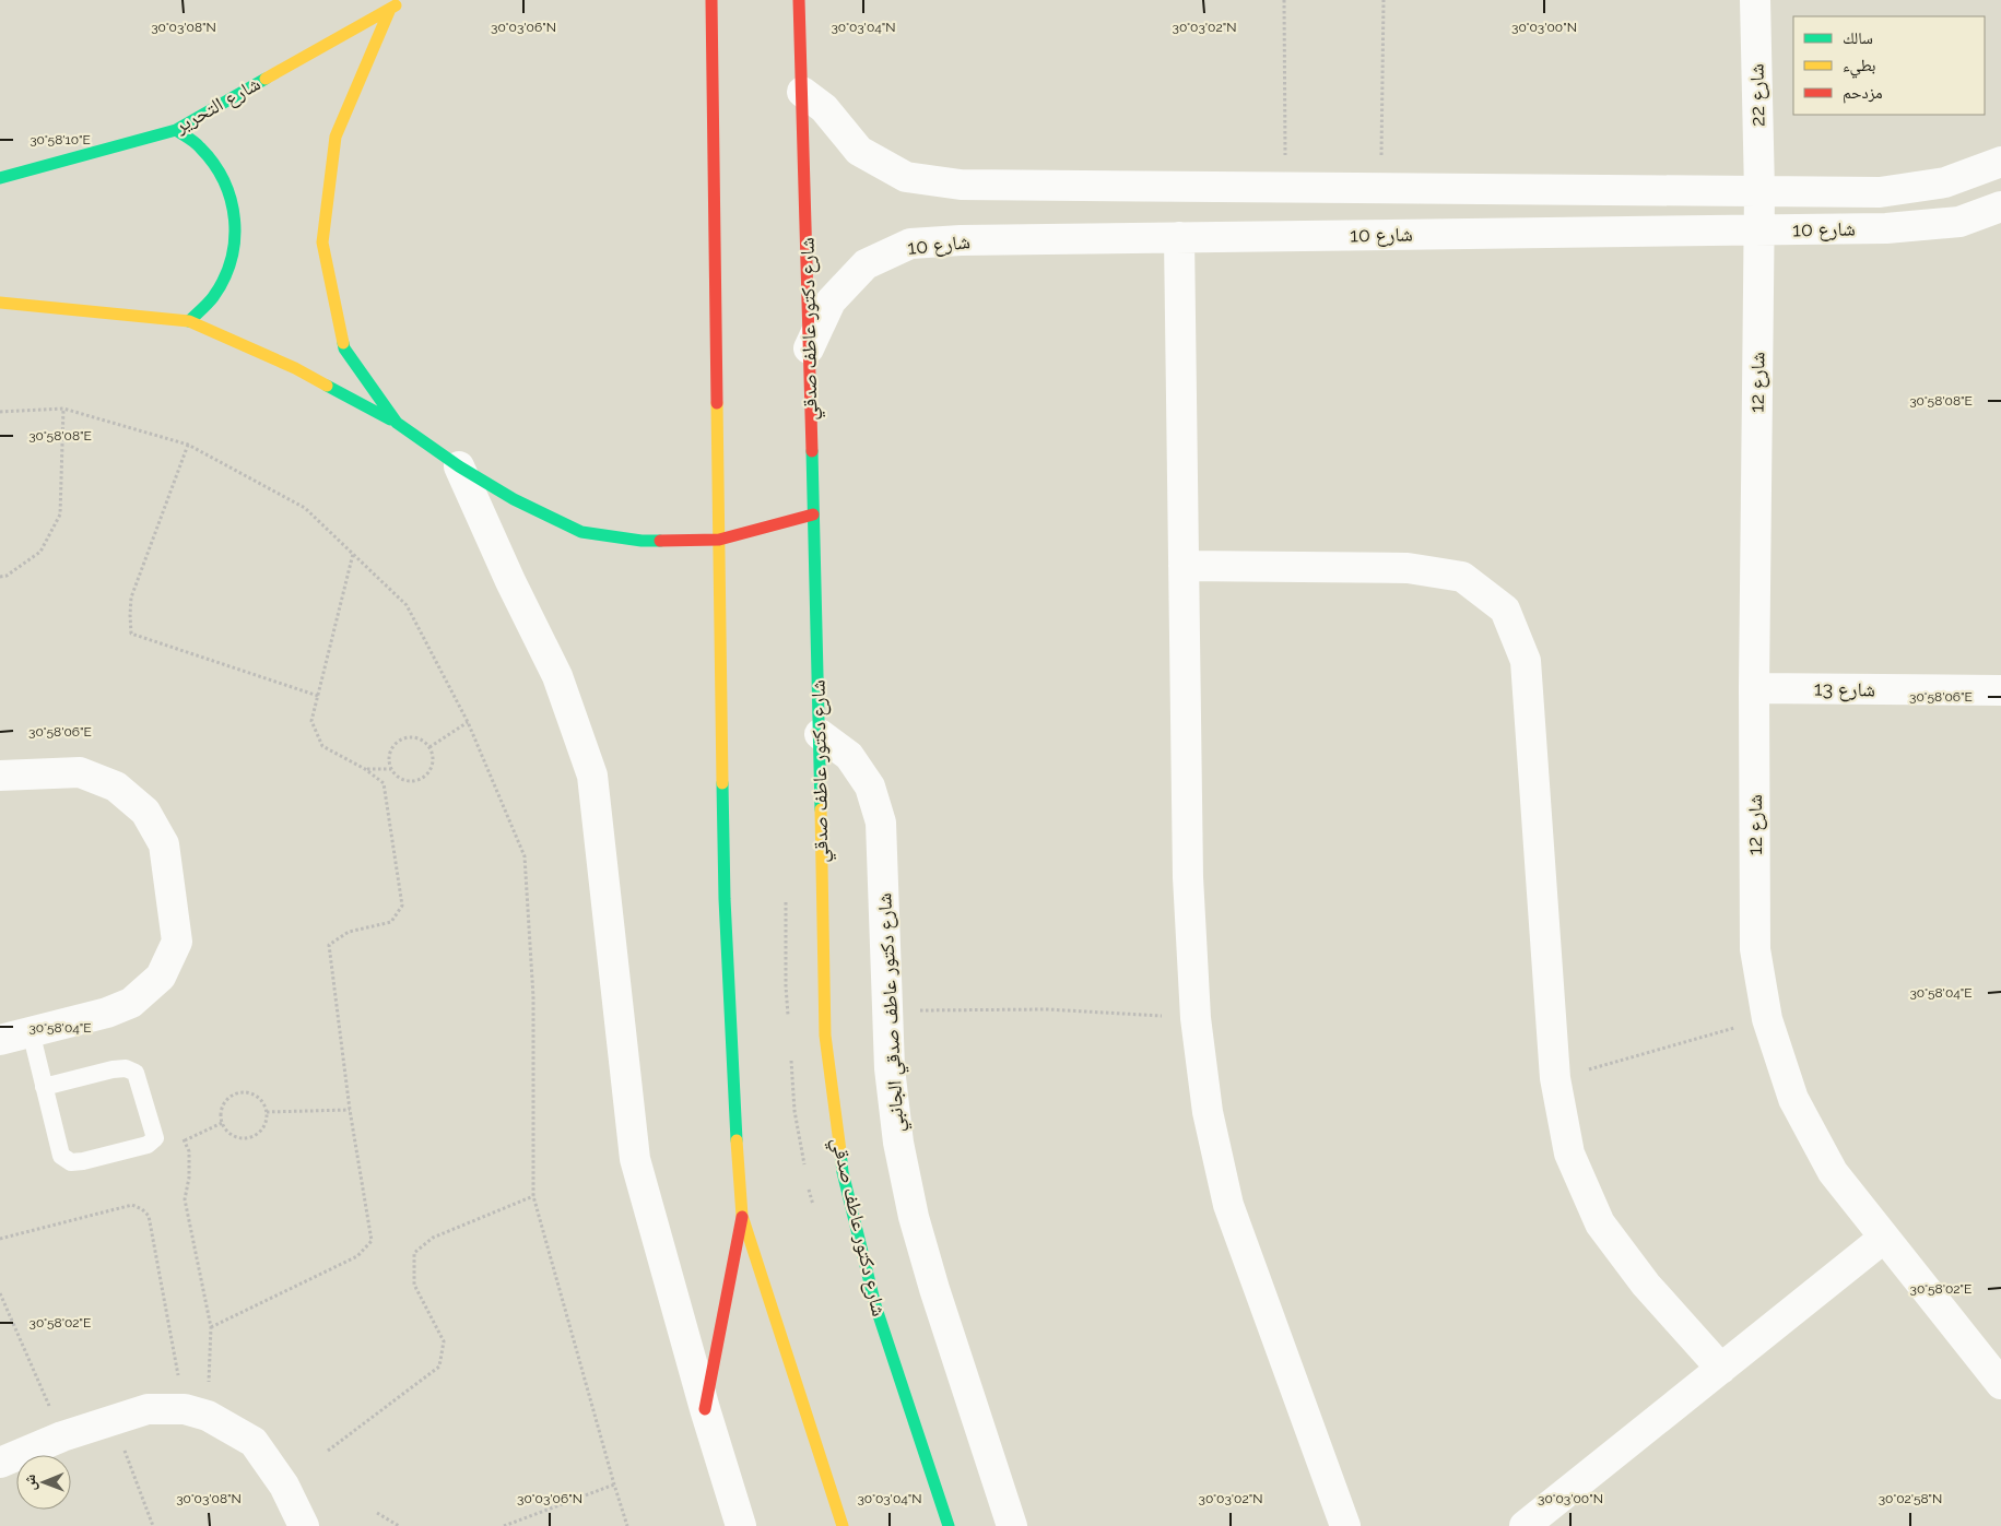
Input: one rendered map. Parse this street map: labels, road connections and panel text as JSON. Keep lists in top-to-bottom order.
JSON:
{
  "streets": {
    "street": [
      "شارع 22",
      "شارع التحرير",
      "شارع 10",
      "شارع دكتور عاطف صدقي",
      "شارع 12",
      "شارع 13",
      "شارع دكتور عاطف صدقي الجانبي"
    ]
  },
  "crossings": [
    ["شارع 22", "شارع 10"],
    ["شارع 22", "شارع 12"],
    ["شارع 10", "شارع دكتور عاطف صدقي"],
    ["شارع 10", "شارع 12"],
    ["شارع دكتور عاطف صدقي", "شارع دكتور عاطف صدقي الجانبي"],
    ["شارع 12", "شارع 13"]
  ],
  "legend": ["سالك", "بطيء", "مزدحم"],
  "north": "left",
  "coordinates": [
    "30°03'08\"N",
    "30°03'06\"N",
    "30°03'04\"N",
    "30°03'02\"N",
    "30°03'00\"N",
    "30°58'10\"E",
    "30°58'08\"E",
    "30°58'06\"E",
    "30°58'04\"E",
    "30°58'02\"E",
    "30°02'58\"N"
  ]
}
